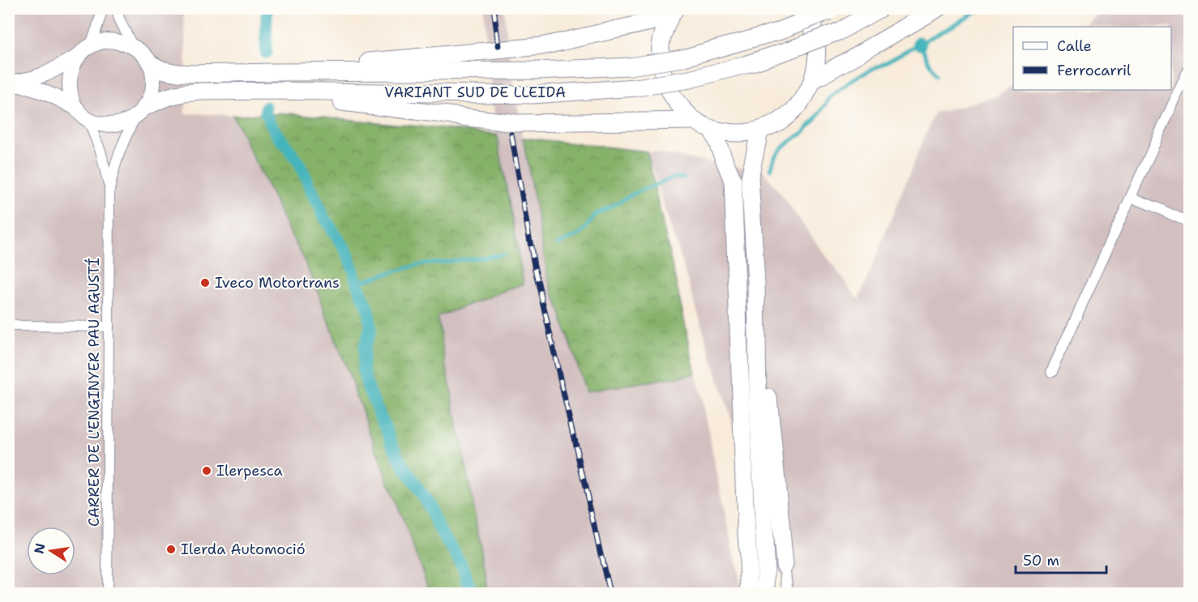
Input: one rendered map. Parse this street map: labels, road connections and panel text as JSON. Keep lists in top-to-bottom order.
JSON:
{
  "streets": {
    "highway": ["VARIANT SUD DE LLEIDA"],
    "street": ["CARRER DE L'ENGINYER PAU AGUSTÍ"]
  },
  "crossings": [
    ["VARIANT SUD DE LLEIDA", "CARRER DE L'ENGINYER PAU AGUSTÍ"]
  ],
  "places": ["Iveco Motortrans", "Ilerpesca", "Ilerda Automoció"],
  "legend": ["Calle", "Ferrocarril"],
  "scale_bar": "50 m",
  "north": "left"
}
